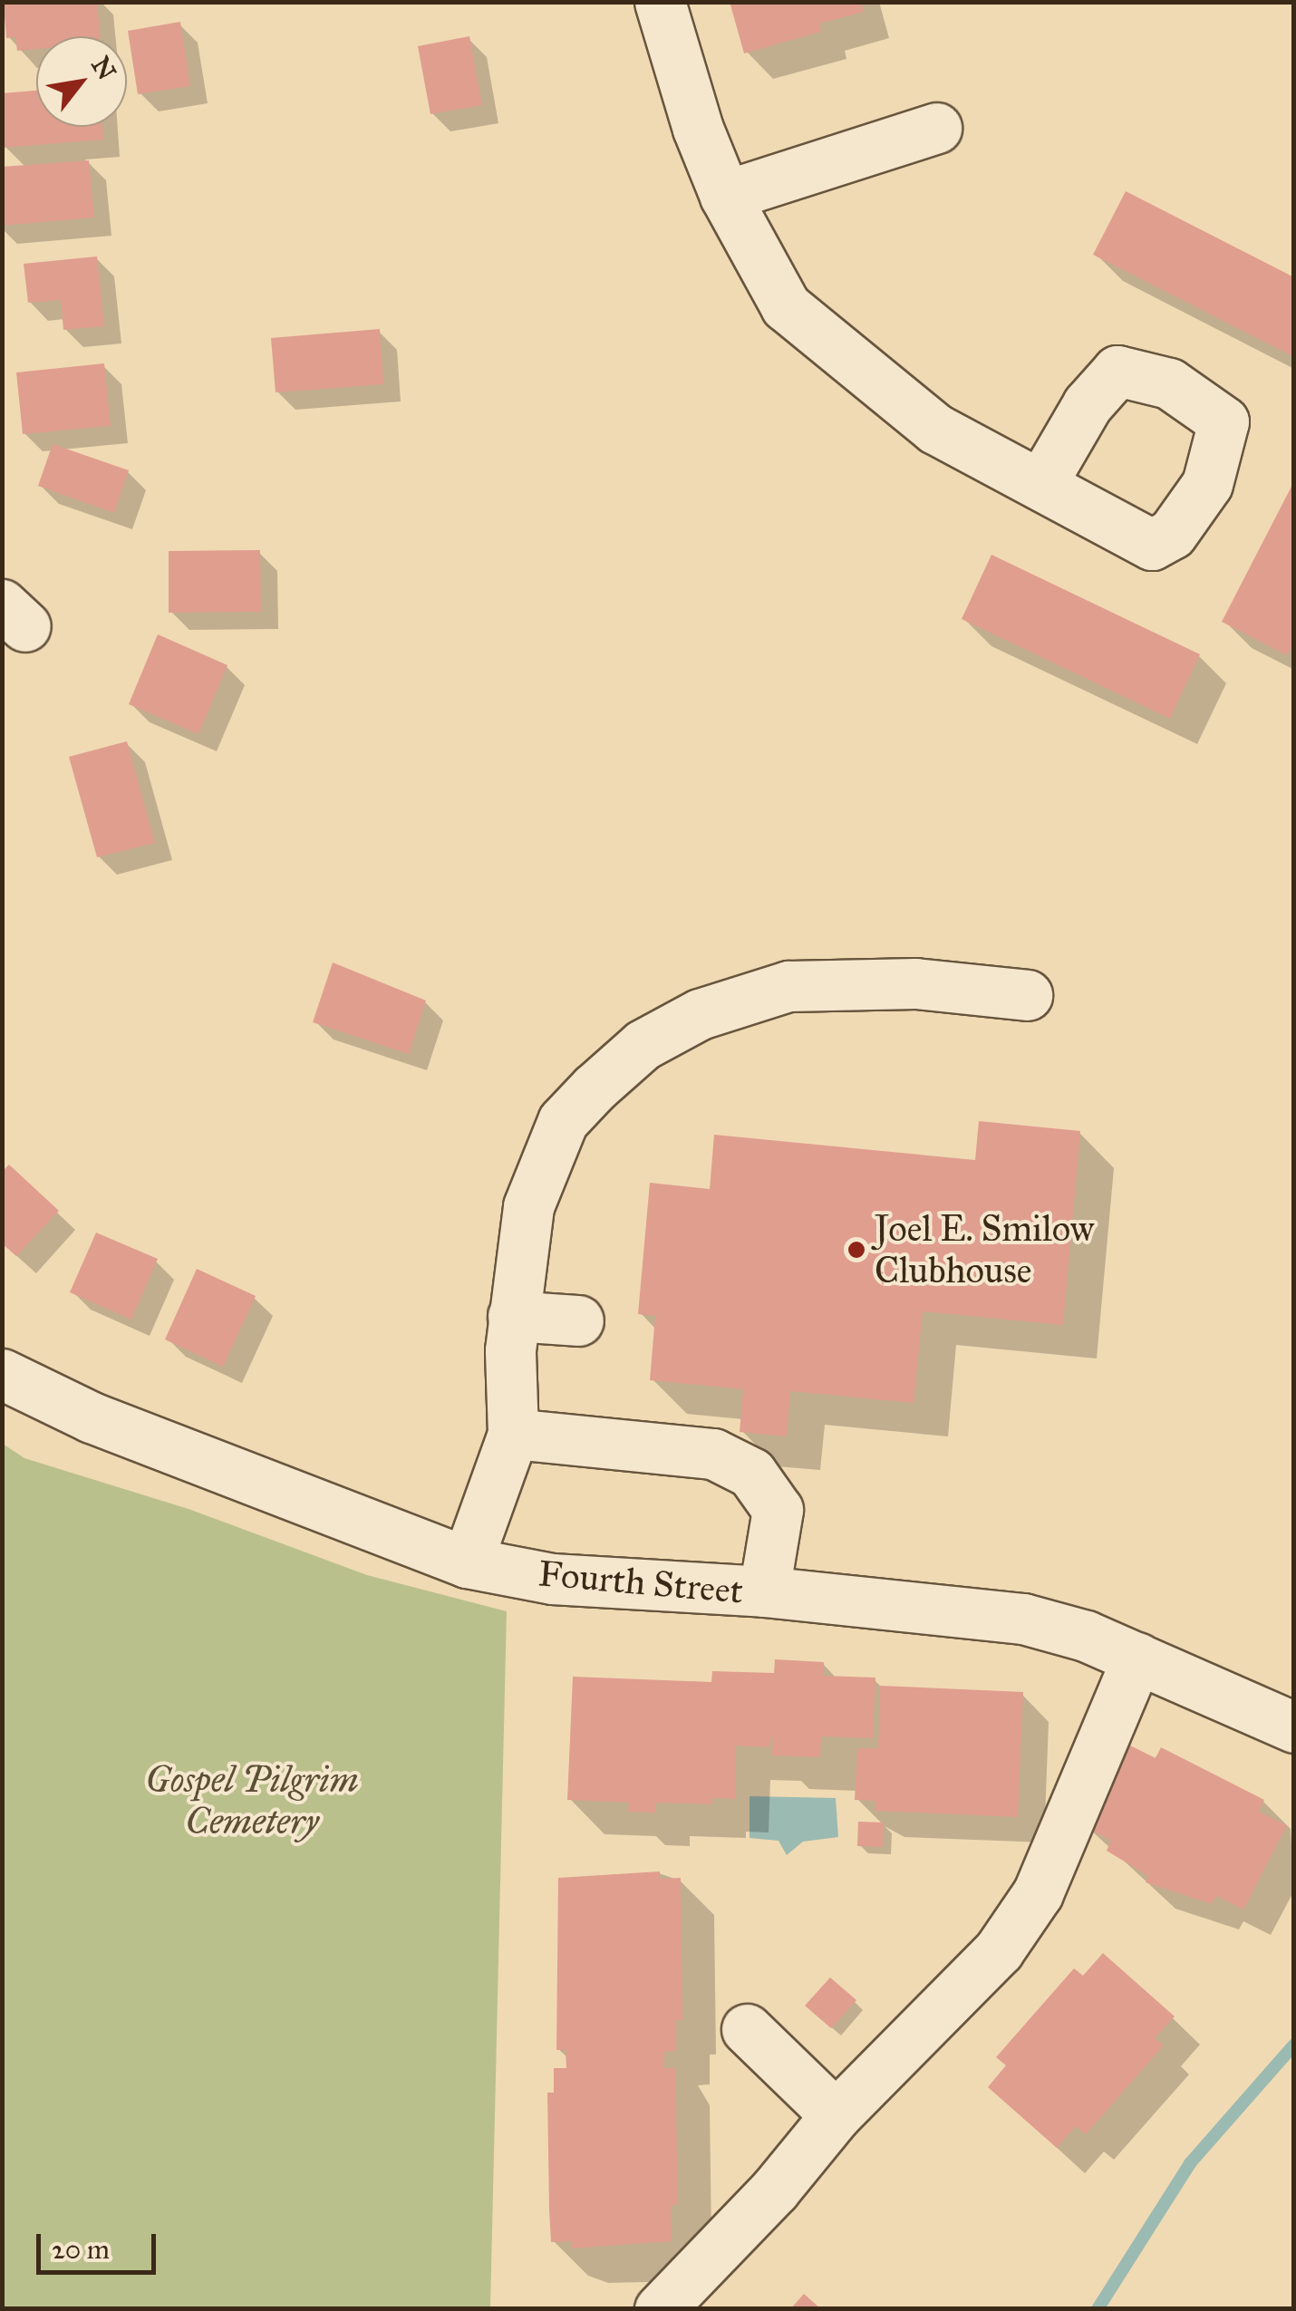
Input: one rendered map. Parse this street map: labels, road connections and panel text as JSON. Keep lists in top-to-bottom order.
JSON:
{
  "streets": {
    "street": ["Fourth Street"]
  },
  "parks": ["Gospel Pilgrim Cemetery"],
  "places": ["Joel E. Smilow Clubhouse"],
  "scale_bar": "20 m",
  "north": "top right"
}
